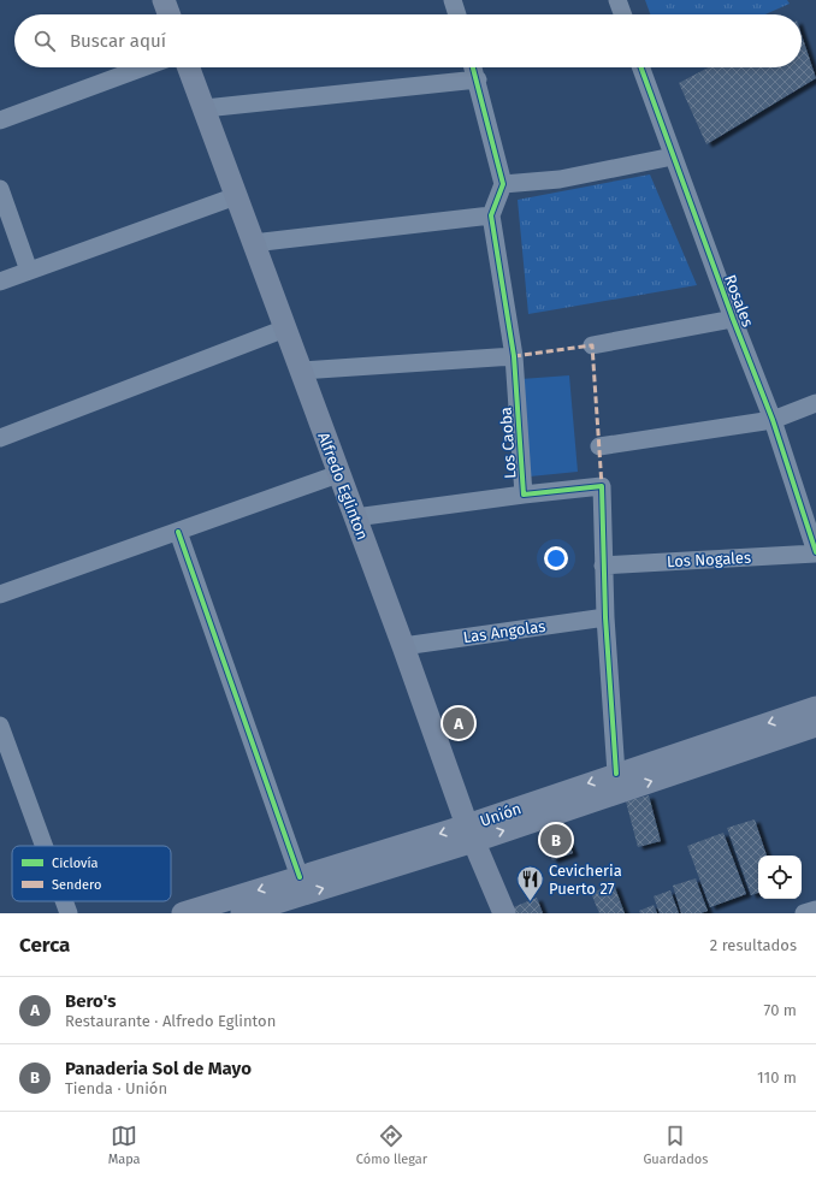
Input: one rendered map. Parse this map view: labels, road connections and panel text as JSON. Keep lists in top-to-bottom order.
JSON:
{
  "streets": {
    "main road": ["Alfredo Eglinton", "Unión"],
    "street": [
      "Rosales",
      "Los Caoba",
      "Los Nogales",
      "Las Angolas"
    ]
  },
  "crossings": [
    ["Rosales", "Los Nogales"],
    ["Los Caoba", "Los Nogales"],
    ["Los Caoba", "Las Angolas"],
    ["Los Caoba", "Unión"],
    ["Alfredo Eglinton", "Las Angolas"],
    ["Alfredo Eglinton", "Unión"]
  ],
  "places": {
    "restaurant": ["Cevicheria Puerto 27"]
  },
  "legend": ["Ciclovía", "Sendero"],
  "page": {
    "search": "Buscar aquí",
    "pins": ["A", "B"],
    "heading": ["Cerca", "2 resultados"],
    "list": [
      {
        "mark": "A",
        "name": "Bero's",
        "note": "Restaurante · Alfredo Eglinton",
        "value": "70 m"
      },
      {
        "mark": "B",
        "name": "Panaderia Sol de Mayo",
        "note": "Tienda · Unión",
        "value": "110 m"
      }
    ],
    "nav": ["Mapa", "Cómo llegar", "Guardados"]
  }
}
